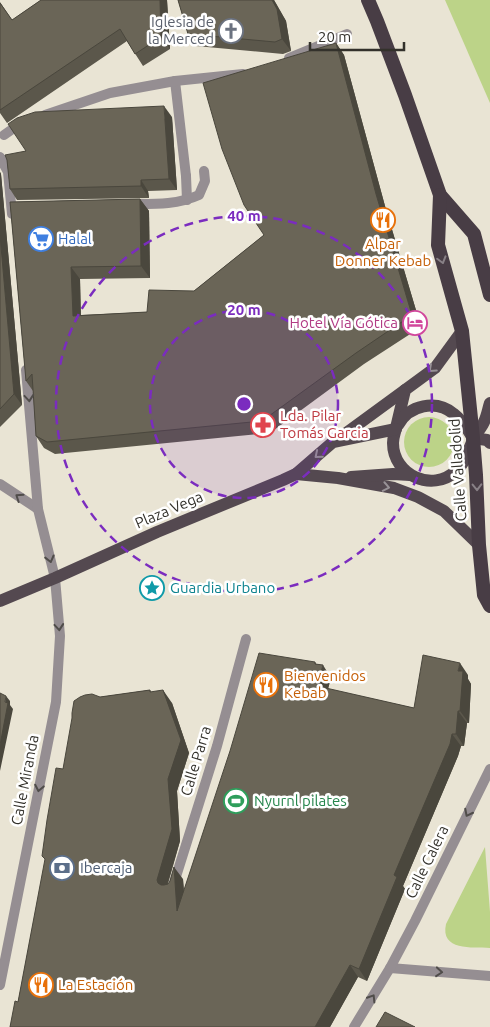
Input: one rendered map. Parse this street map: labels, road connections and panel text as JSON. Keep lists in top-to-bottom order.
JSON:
{
  "streets": {
    "highway": ["Calle Valladolid"],
    "main road": ["Plaza Vega"],
    "street": ["Calle Parra", "Calle Miranda", "Calle Calera"]
  },
  "crossings": [
    ["Calle Valladolid", "Plaza Vega"],
    ["Plaza Vega", "Calle Miranda"]
  ],
  "one_way": ["Calle Miranda"],
  "places": {
    "church": ["Iglesia de la Merced"],
    "restaurant": ["Alpar Donner Kebab", "Bienvenidos Kebab", "La Estación"],
    "supermarket": ["Halal"],
    "hotel": ["Hotel Vía Gótica"],
    "pharmacy": ["Lda. Pilar Tomás Garcia"],
    "place": ["Guardia Urbano"],
    "sports": ["Nyurnl pilates"],
    "bank": ["Ibercaja"]
  },
  "scale_bar": "20 m",
  "rings": ["40 m", "20 m"]
}
